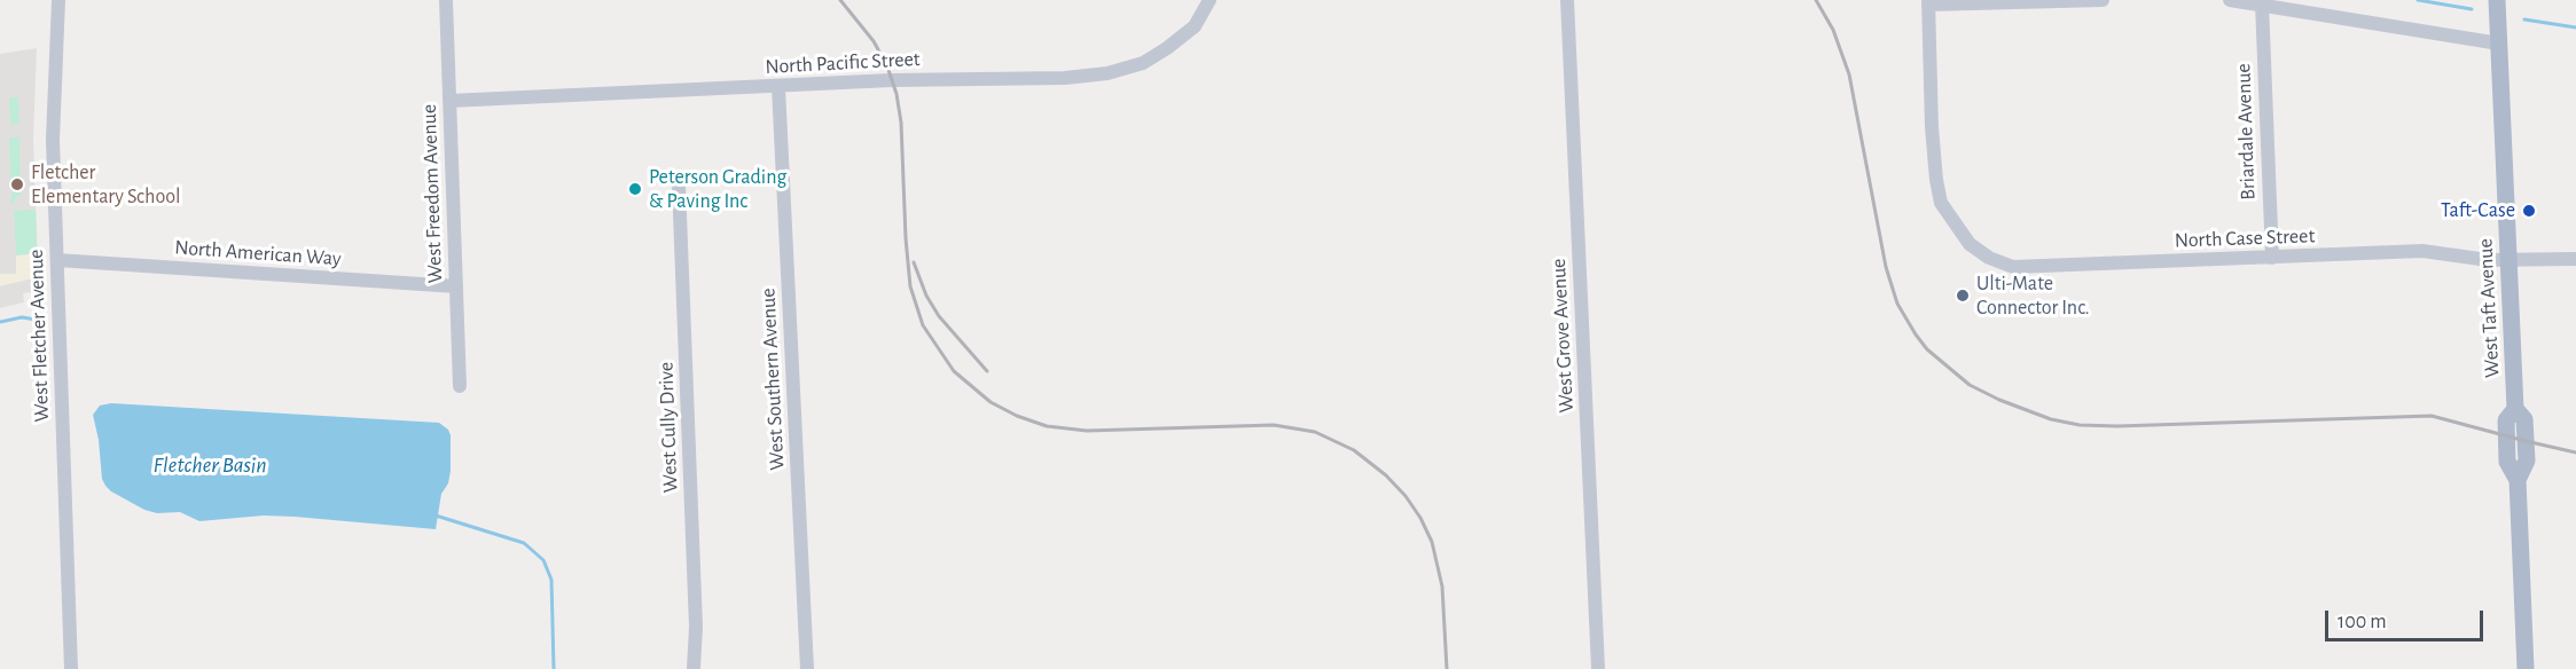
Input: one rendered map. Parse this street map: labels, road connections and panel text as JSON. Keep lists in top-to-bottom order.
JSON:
{
  "streets": {
    "main road": ["West Taft Avenue"],
    "street": [
      "North Pacific Street",
      "Briardale Avenue",
      "West Freedom Avenue",
      "North Case Street",
      "North American Way",
      "West Fletcher Avenue",
      "West Grove Avenue",
      "West Southern Avenue",
      "West Cully Drive"
    ]
  },
  "crossings": [
    ["North Pacific Street", "West Freedom Avenue"],
    ["North Pacific Street", "West Southern Avenue"],
    ["Briardale Avenue", "North Case Street"],
    ["West Freedom Avenue", "North American Way"],
    ["North Case Street", "West Taft Avenue"],
    ["North American Way", "West Fletcher Avenue"]
  ],
  "water": ["Fletcher Basin"],
  "places": [
    "Fletcher Elementary School",
    "Peterson Grading & Paving Inc",
    "Taft-Case",
    "Ulti-Mate Connector Inc."
  ],
  "scale_bar": "100 m"
}
